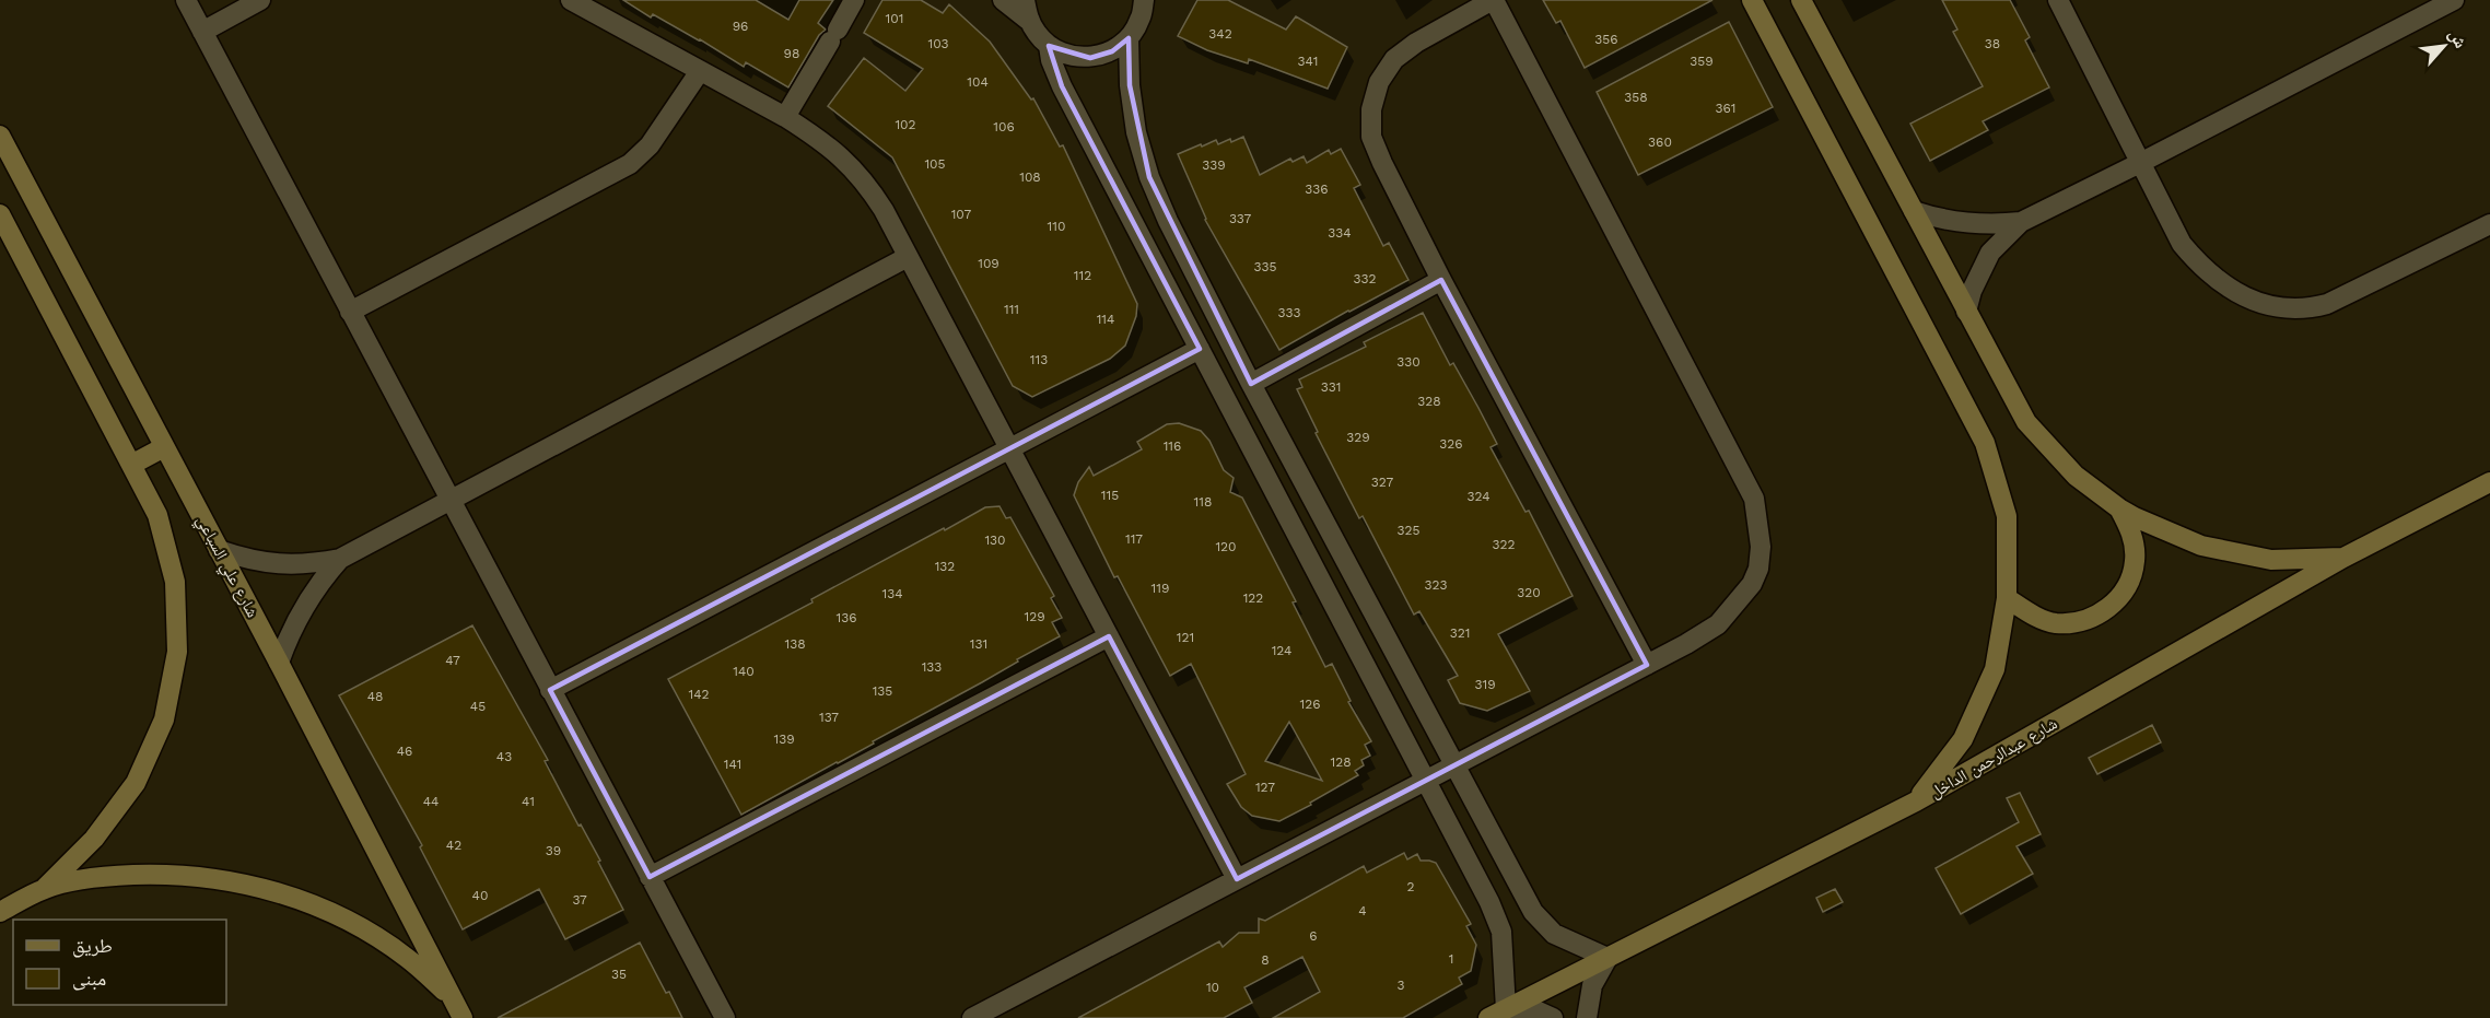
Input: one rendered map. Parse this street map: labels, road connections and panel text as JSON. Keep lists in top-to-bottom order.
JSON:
{
  "streets": {
    "street": ["شارع علي السباعي", "شارع عبدالرحمن الداخل"]
  },
  "house_numbers": [
    "101",
    "96",
    "342",
    "356",
    "103",
    "38",
    "98",
    "341",
    "359",
    "104",
    "358",
    "361",
    "102",
    "106",
    "360",
    "105",
    "339",
    "108",
    "336",
    "107",
    "337",
    "110",
    "334",
    "109",
    "335",
    "112",
    "332",
    "111",
    "333",
    "114",
    "113",
    "330",
    "331",
    "328",
    "329",
    "326",
    "116",
    "327",
    "115",
    "324",
    "118",
    "325",
    "117",
    "130",
    "322",
    "120",
    "132",
    "323",
    "119",
    "320",
    "134",
    "122",
    "129",
    "136",
    "321",
    "121",
    "138",
    "131",
    "124",
    "47",
    "133",
    "140",
    "319",
    "135",
    "142",
    "48",
    "126",
    "45",
    "137",
    "139",
    "46",
    "43",
    "128",
    "141",
    "127",
    "44",
    "41",
    "42",
    "39",
    "2",
    "40",
    "37",
    "4",
    "6",
    "1",
    "8",
    "35",
    "3",
    "10"
  ],
  "legend": ["طريق", "مبنى"],
  "north": "top right"
}
